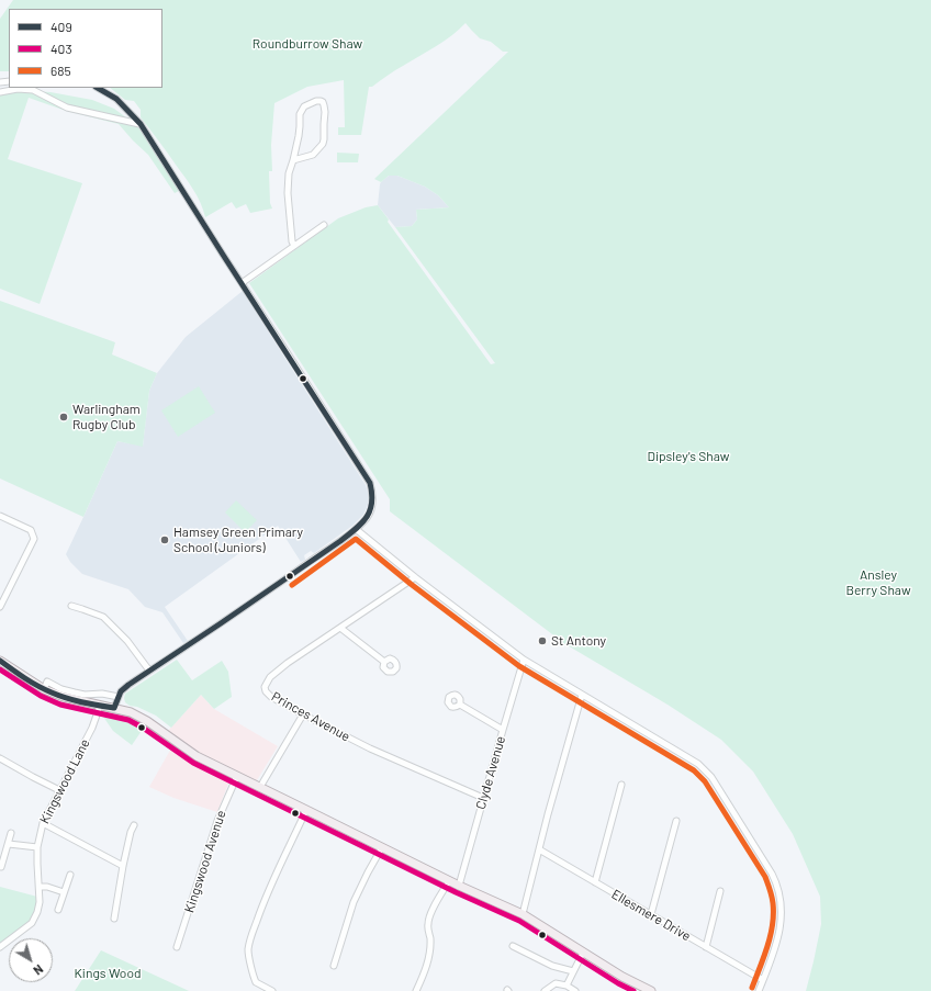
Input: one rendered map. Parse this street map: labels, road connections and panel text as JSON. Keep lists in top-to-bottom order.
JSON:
{
  "streets": {
    "street": [
      "Princes Avenue",
      "Clyde Avenue",
      "Kingswood Lane",
      "Kingswood Avenue",
      "Ellesmere Drive"
    ]
  },
  "crossings": [
    ["Princes Avenue", "Clyde Avenue"]
  ],
  "parks": [
    "Roundburrow Shaw",
    "Dipsley's Shaw",
    "Ansley Berry Shaw",
    "Kings Wood"
  ],
  "places": ["Warlingham Rugby Club", "Hamsey Green Primary School (Juniors)", "St Antony"],
  "lines": ["transit line 409", "transit line 685", "transit line 403"],
  "legend": ["409", "403", "685"],
  "north": "bottom right"
}
